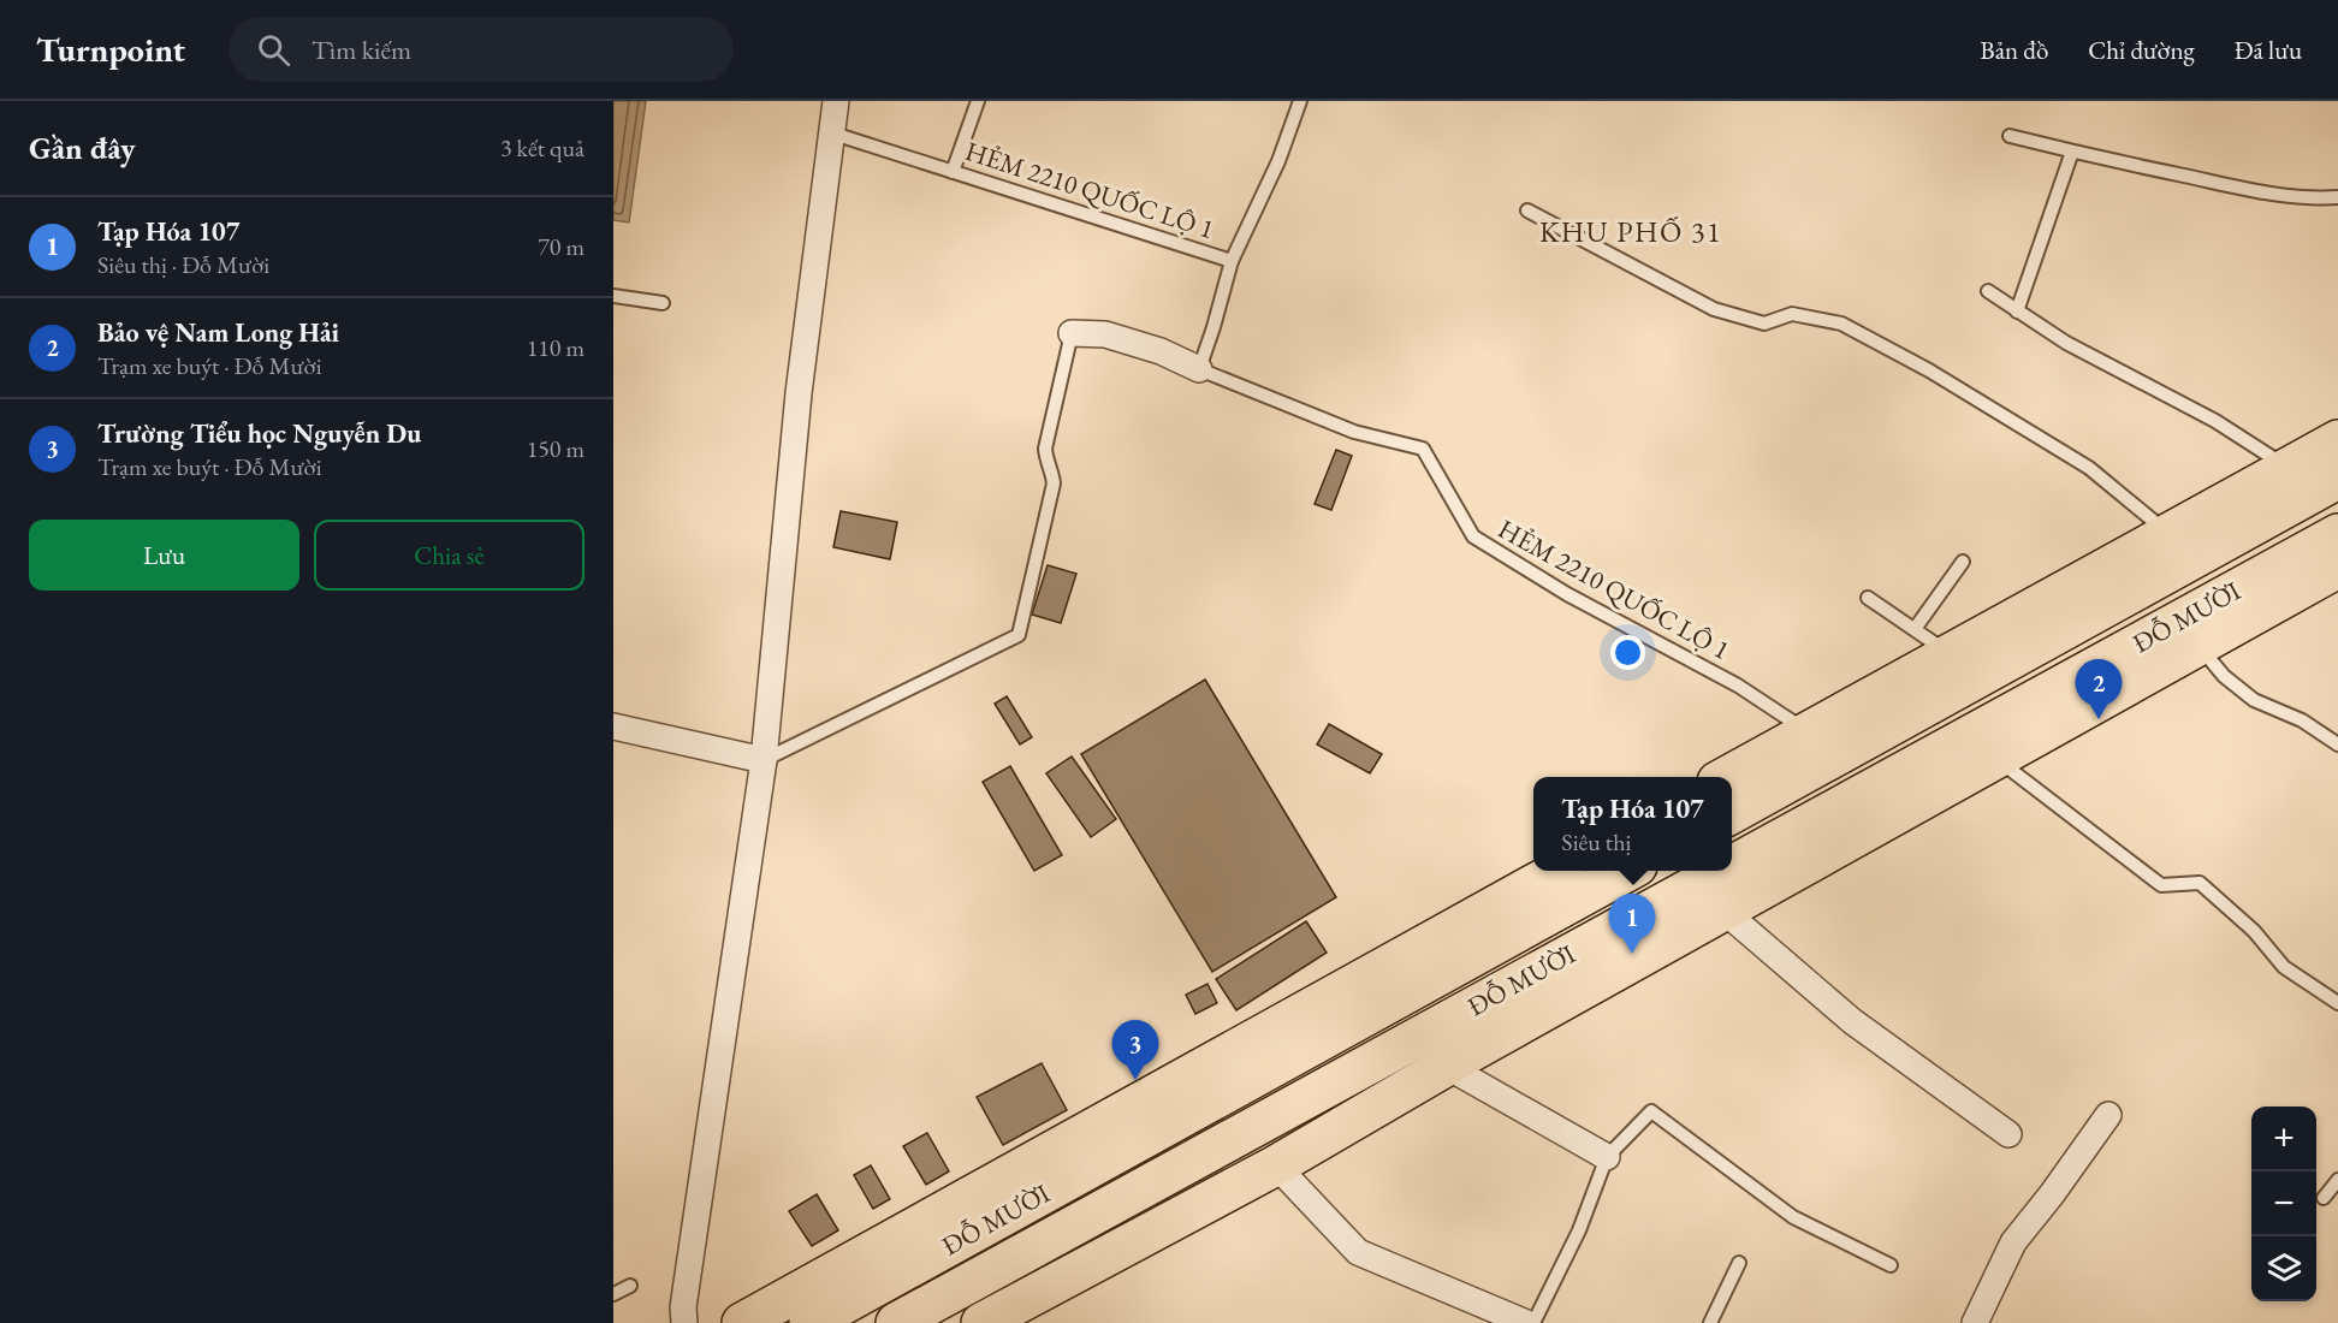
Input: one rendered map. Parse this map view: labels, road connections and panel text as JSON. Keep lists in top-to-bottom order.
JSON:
{
  "streets": {
    "highway": ["ĐỖ MƯỜI"],
    "lane": ["HẺM 2210 QUỐC LỘ 1"]
  },
  "districts": ["KHU PHỐ 31"],
  "page": {
    "header": "Turnpoint",
    "search": "Tìm kiếm",
    "nav": ["Bản đồ", "Chỉ đường", "Đã lưu"],
    "heading": ["Gần đây", "3 kết quả"],
    "list": [
      {
        "mark": "1",
        "name": "Tạp Hóa 107",
        "note": "Siêu thị · Đỗ Mười",
        "value": "70 m"
      },
      {
        "mark": "2",
        "name": "Bảo vệ Nam Long Hải",
        "note": "Trạm xe buýt · Đỗ Mười",
        "value": "110 m"
      },
      {
        "mark": "3",
        "name": "Trường Tiểu học Nguyễn Du",
        "note": "Trạm xe buýt · Đỗ Mười",
        "value": "150 m"
      }
    ],
    "buttons": ["Lưu", "Chia sẻ"],
    "pins": ["2", "1", "3"],
    "popup": ["Tạp Hóa 107", "Siêu thị"],
    "map_buttons": ["+", "−"]
  }
}
